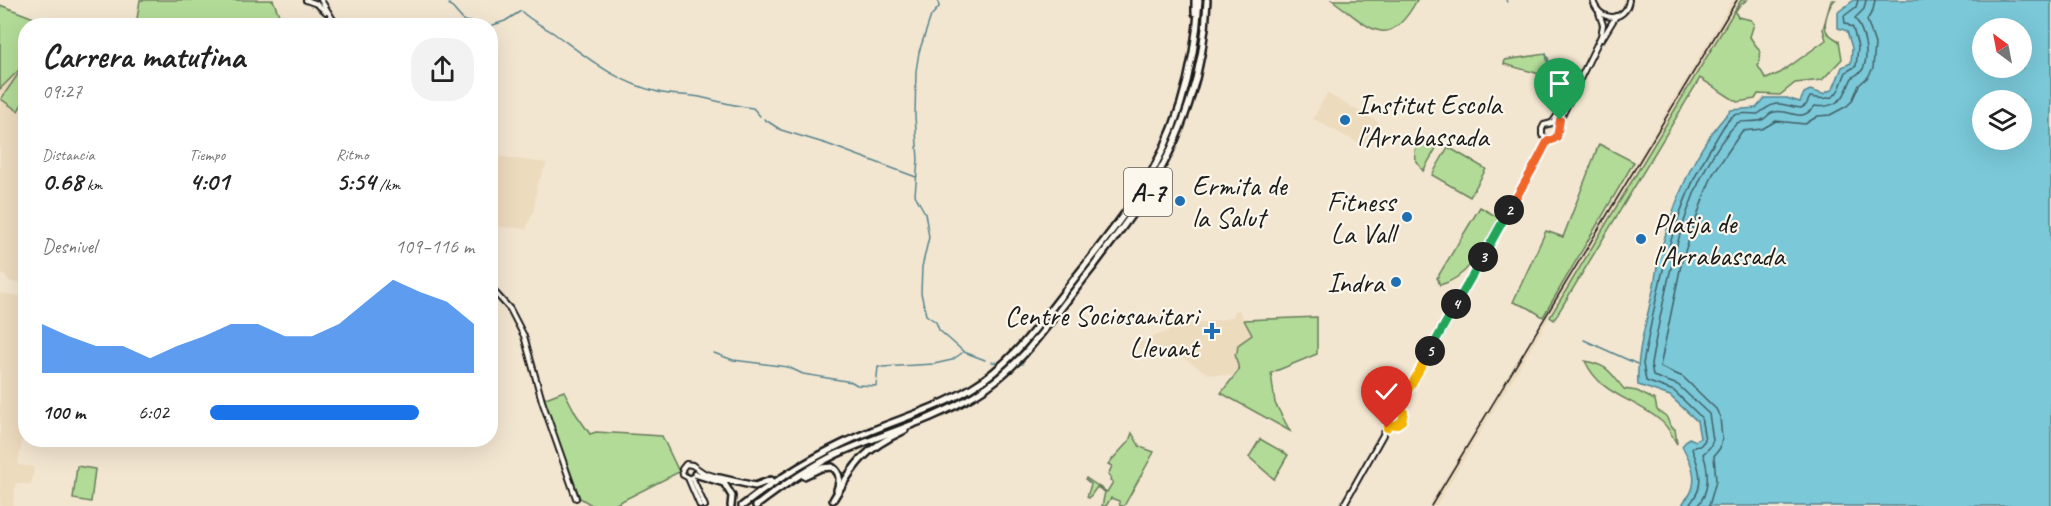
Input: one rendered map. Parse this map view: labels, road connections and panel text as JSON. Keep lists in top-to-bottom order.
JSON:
{
  "streets": {
    "highway": ["A-7"]
  },
  "places": {
    "other": [
      "Institut Escola l'Arrabassada",
      "Ermita de la Salut",
      "Fitness La Vall",
      "Platja de l'Arrabassada",
      "Indra"
    ],
    "health": ["Centre Sociosanitari Llevant"]
  },
  "north": "top left",
  "page": {
    "heading": ["Carrera matutina", "09:27"],
    "stats": [
      ["Distancia", "0.68 km"],
      ["Tiempo", "4:01"],
      ["Ritmo", "5:54 /km"]
    ],
    "pins": [
      "2",
      "3",
      "4",
      "5"
    ],
    "chart": ["Desnivel", "109–116 m"],
    "list": [
      {
        "name": "100 m",
        "note": "6:02"
      }
    ]
  }
}
